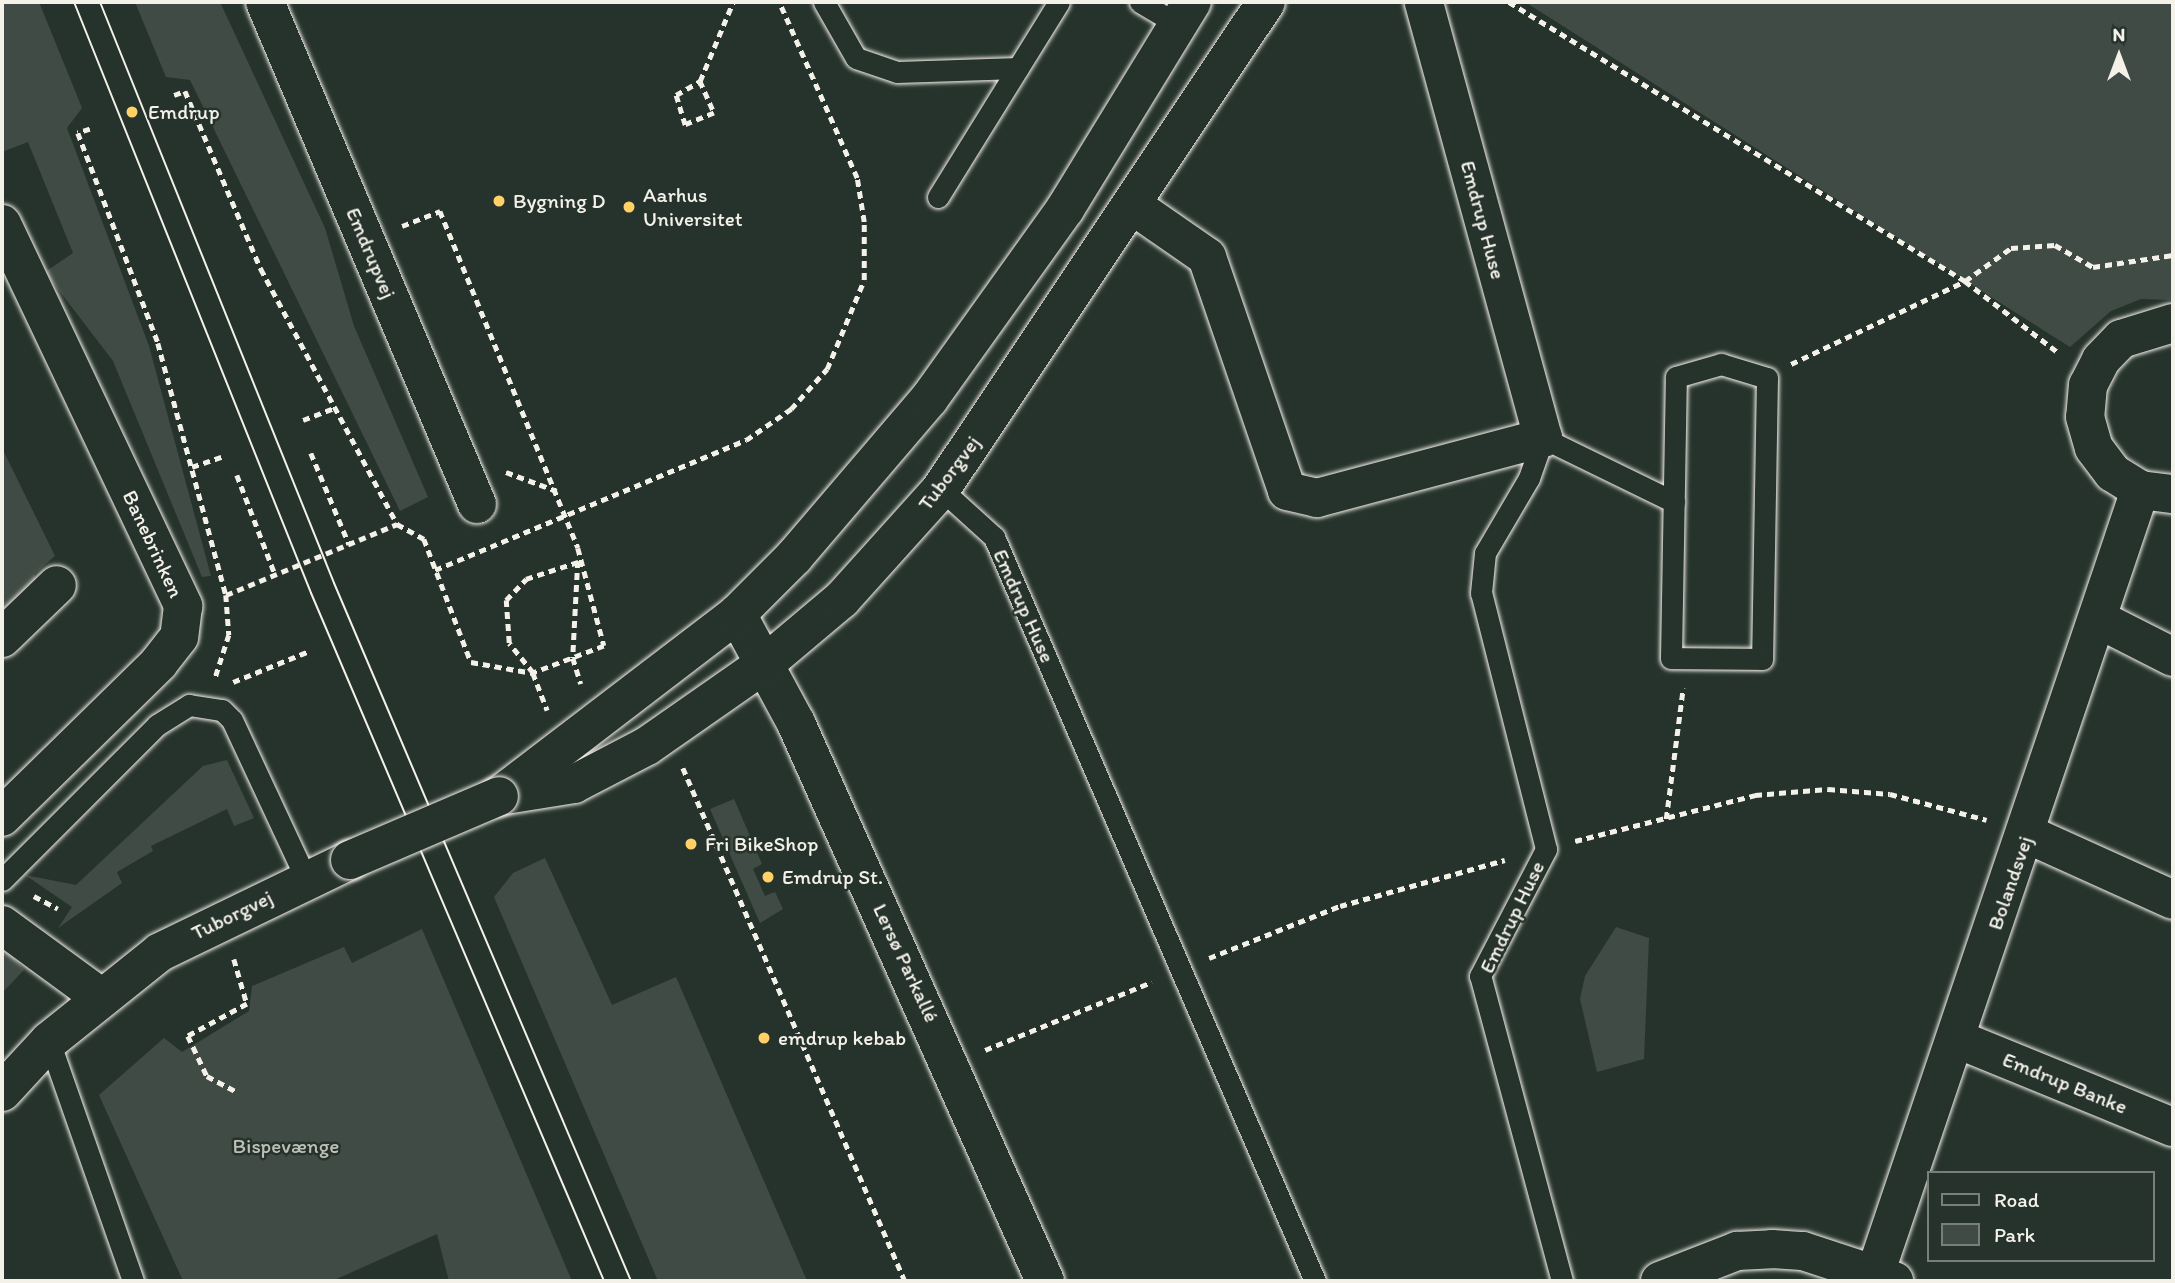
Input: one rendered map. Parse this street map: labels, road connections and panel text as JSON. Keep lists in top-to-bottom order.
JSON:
{
  "streets": {
    "street": [
      "Emdrup Huse",
      "Emdrupvej",
      "Tuborgvej",
      "Banebrinken",
      "Bolandsvej",
      "Lersø Parkallé",
      "Emdrup Banke"
    ]
  },
  "crossings": [
    ["Emdrup Huse", "Tuborgvej"],
    ["Tuborgvej", "Lersø Parkallé"],
    ["Bolandsvej", "Emdrup Banke"]
  ],
  "parks": ["Bispevænge"],
  "places": [
    "Emdrup",
    "Bygning D",
    "Aarhus Universitet",
    "Fri BikeShop",
    "Emdrup St.",
    "emdrup kebab"
  ],
  "legend": ["Road", "Park"],
  "north": "top"
}
